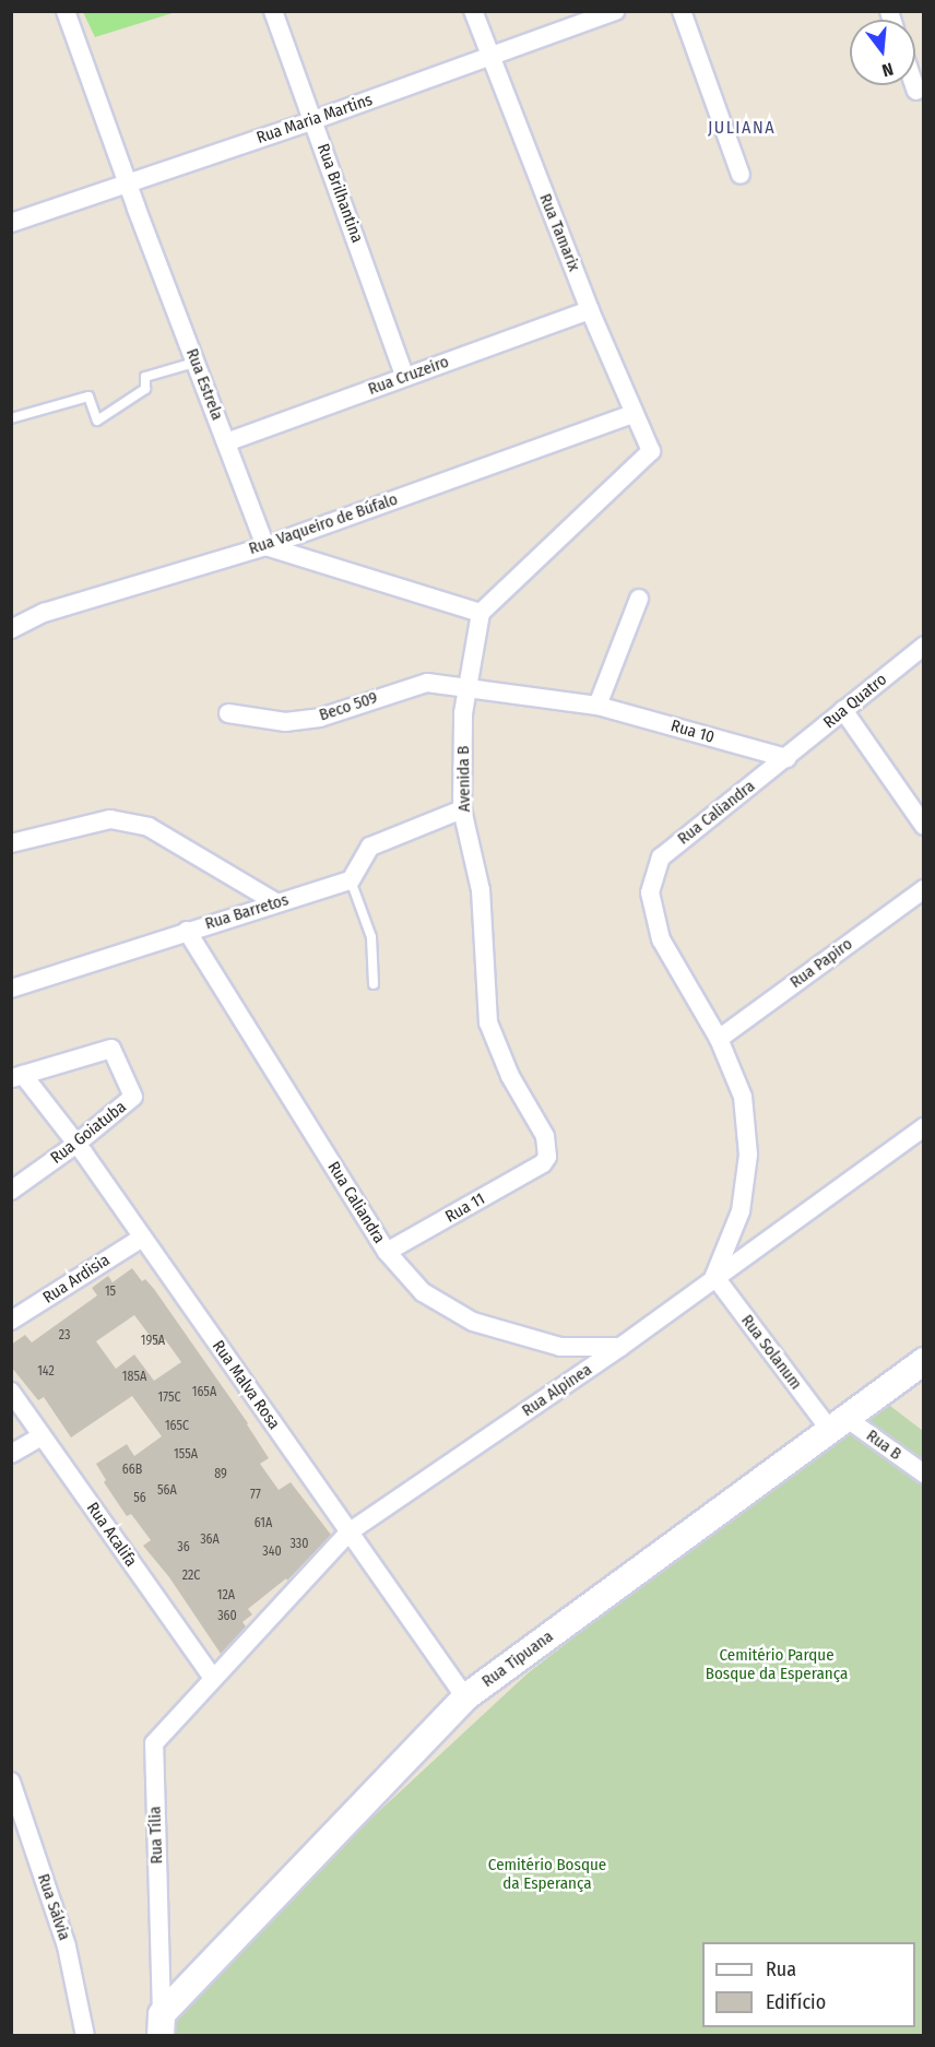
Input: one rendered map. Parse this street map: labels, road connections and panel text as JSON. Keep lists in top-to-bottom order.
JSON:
{
  "streets": {
    "street": [
      "Rua Maria Martins",
      "Rua Brilhantina",
      "Rua Tamarix",
      "Rua Cruzeiro",
      "Rua Estrela",
      "Rua Vaqueiro de Búfalo",
      "Rua Quatro",
      "Beco 509",
      "Rua 10",
      "Avenida B",
      "Rua Caliandra",
      "Rua Barretos",
      "Rua Papiro",
      "Rua Goiatuba",
      "Rua 11",
      "Rua Ardisia",
      "Rua Solanum",
      "Rua Malva Rosa",
      "Rua Alpinea",
      "Rua B",
      "Rua Acalifa",
      "Rua Tipuana",
      "Rua Tília",
      "Rua Sálvia"
    ]
  },
  "crossings": [
    ["Rua Maria Martins", "Rua Brilhantina"],
    ["Rua Maria Martins", "Rua Tamarix"],
    ["Rua Maria Martins", "Rua Estrela"],
    ["Rua Brilhantina", "Rua Cruzeiro"],
    ["Rua Tamarix", "Rua Cruzeiro"],
    ["Rua Tamarix", "Rua Vaqueiro de Búfalo"],
    ["Rua Tamarix", "Avenida B"],
    ["Rua Cruzeiro", "Rua Estrela"],
    ["Rua Estrela", "Rua Vaqueiro de Búfalo"],
    ["Rua Quatro", "Rua 10"],
    ["Rua Quatro", "Rua Caliandra"],
    ["Beco 509", "Rua 10"],
    ["Beco 509", "Avenida B"],
    ["Rua 10", "Avenida B"],
    ["Rua 10", "Rua Caliandra"],
    ["Avenida B", "Rua 11"],
    ["Rua Caliandra", "Rua Barretos"],
    ["Rua Caliandra", "Rua Papiro"],
    ["Rua Caliandra", "Rua 11"],
    ["Rua Caliandra", "Rua Solanum"],
    ["Rua Caliandra", "Rua Alpinea"],
    ["Rua Goiatuba", "Rua Malva Rosa"],
    ["Rua Ardisia", "Rua Malva Rosa"],
    ["Rua Solanum", "Rua Alpinea"],
    ["Rua Solanum", "Rua B"],
    ["Rua Solanum", "Rua Tipuana"],
    ["Rua Malva Rosa", "Rua Alpinea"],
    ["Rua Malva Rosa", "Rua Tipuana"],
    ["Rua Alpinea", "Rua Acalifa"],
    ["Rua Alpinea", "Rua Tília"],
    ["Rua B", "Rua Tipuana"],
    ["Rua Acalifa", "Rua Tília"],
    ["Rua Tipuana", "Rua Tília"]
  ],
  "districts": ["JULIANA"],
  "parks": ["Cemitério Parque Bosque da Esperança", "Cemitério Bosque da Esperança"],
  "house_numbers": [
    "15",
    "23",
    "195A",
    "142",
    "185A",
    "165A",
    "175C",
    "165C",
    "155A",
    "66B",
    "89",
    "56A",
    "77",
    "56",
    "61A",
    "36A",
    "330",
    "36",
    "340",
    "22C",
    "12A",
    "360"
  ],
  "legend": ["Rua", "Edifício"],
  "north": "bottom"
}
